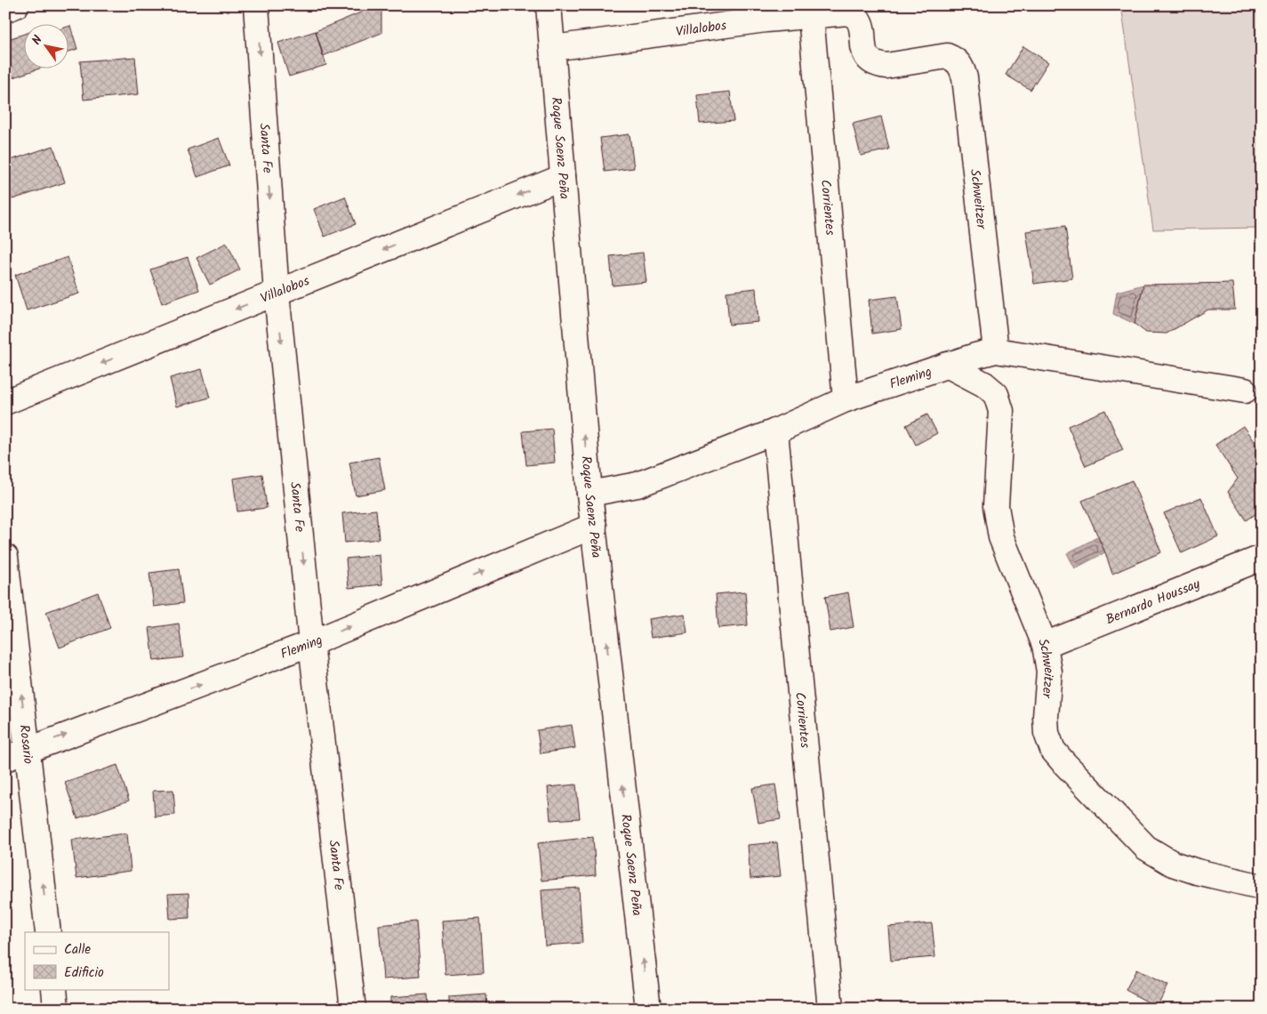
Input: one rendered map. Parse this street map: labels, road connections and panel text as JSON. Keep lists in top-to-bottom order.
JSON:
{
  "streets": {
    "street": [
      "Villalobos",
      "Santa Fe",
      "Roque Saenz Peña",
      "Schweitzer",
      "Corrientes",
      "Fleming",
      "Bernardo Houssay",
      "Rosario"
    ]
  },
  "crossings": [
    ["Villalobos", "Santa Fe"],
    ["Villalobos", "Roque Saenz Peña"],
    ["Villalobos", "Schweitzer"],
    ["Villalobos", "Corrientes"],
    ["Santa Fe", "Fleming"],
    ["Roque Saenz Peña", "Fleming"],
    ["Schweitzer", "Fleming"],
    ["Schweitzer", "Bernardo Houssay"],
    ["Corrientes", "Fleming"],
    ["Fleming", "Rosario"]
  ],
  "one_way": [
    "Villalobos",
    "Santa Fe",
    "Roque Saenz Peña",
    "Fleming",
    "Rosario"
  ],
  "legend": ["Calle", "Edificio"],
  "north": "top left"
}
